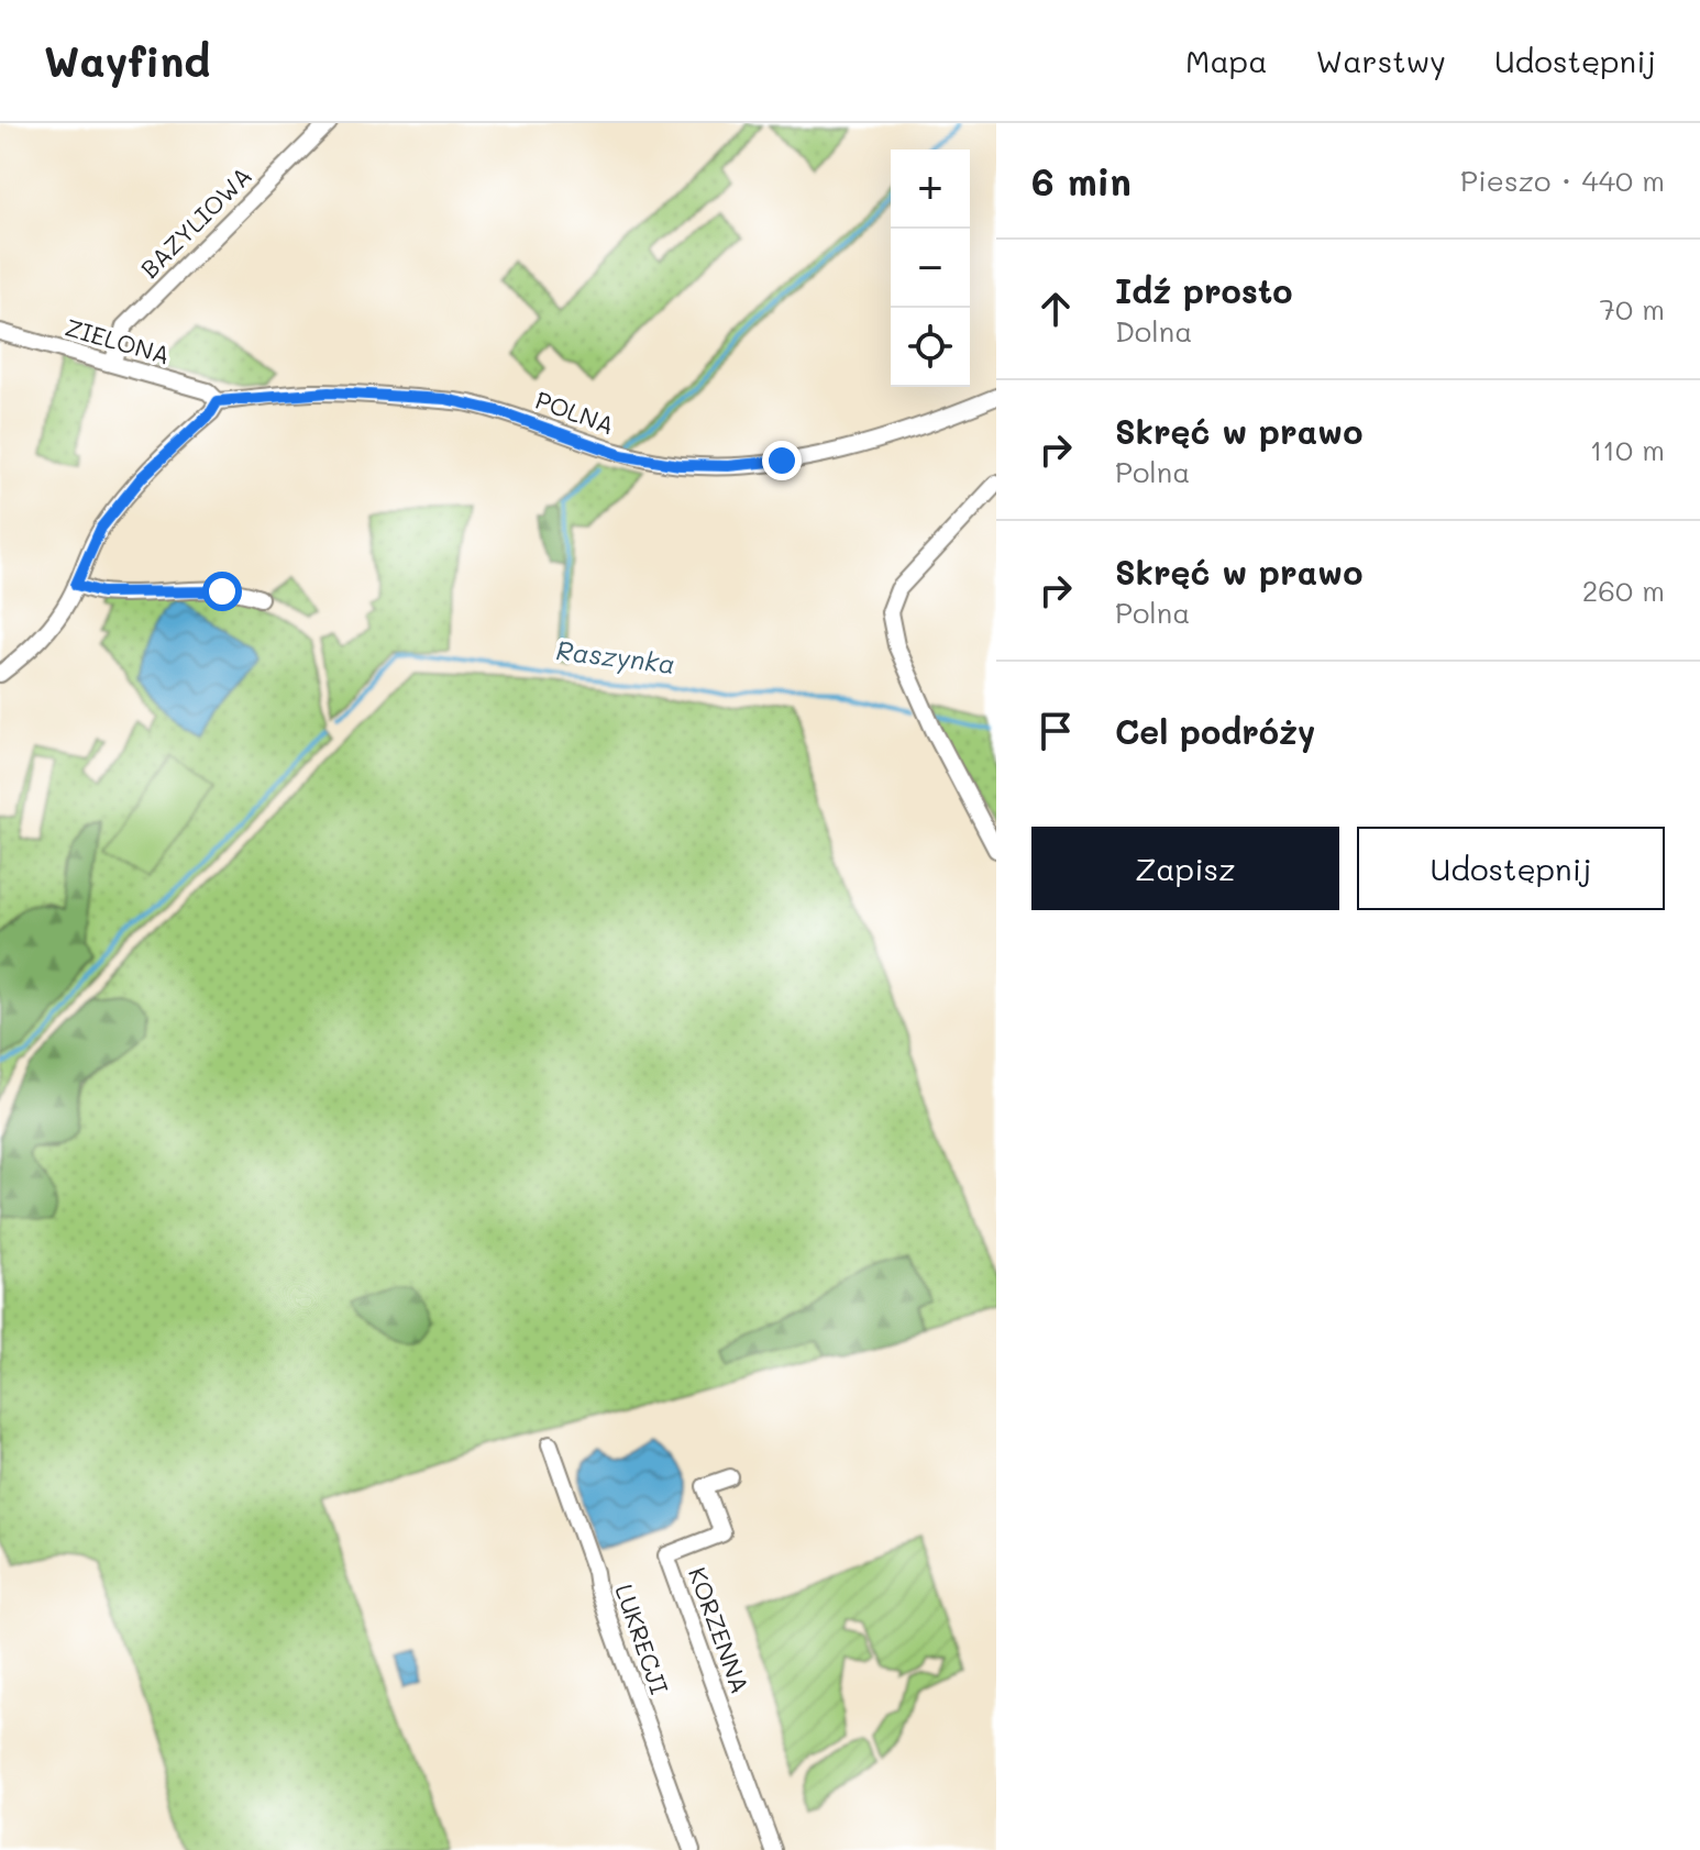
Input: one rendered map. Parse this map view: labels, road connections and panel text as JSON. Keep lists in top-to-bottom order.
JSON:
{
  "streets": {
    "street": [
      "BAZYLIOWA",
      "ZIELONA",
      "POLNA",
      "KORZENNA",
      "LUKRECJI"
    ]
  },
  "crossings": [
    ["BAZYLIOWA", "ZIELONA"],
    ["ZIELONA", "POLNA"]
  ],
  "water": ["Raszynka"],
  "page": {
    "header": "Wayfind",
    "nav": ["Mapa", "Warstwy", "Udostępnij"],
    "heading": ["6 min", "Pieszo · 440 m"],
    "map_buttons": ["+", "−"],
    "list": [
      ["Idź prosto", "Dolna", "70 m"],
      ["Skręć w prawo", "Polna", "110 m"],
      ["Skręć w prawo", "Polna", "260 m"],
      "Cel podróży"
    ],
    "buttons": ["Zapisz", "Udostępnij"]
  }
}
